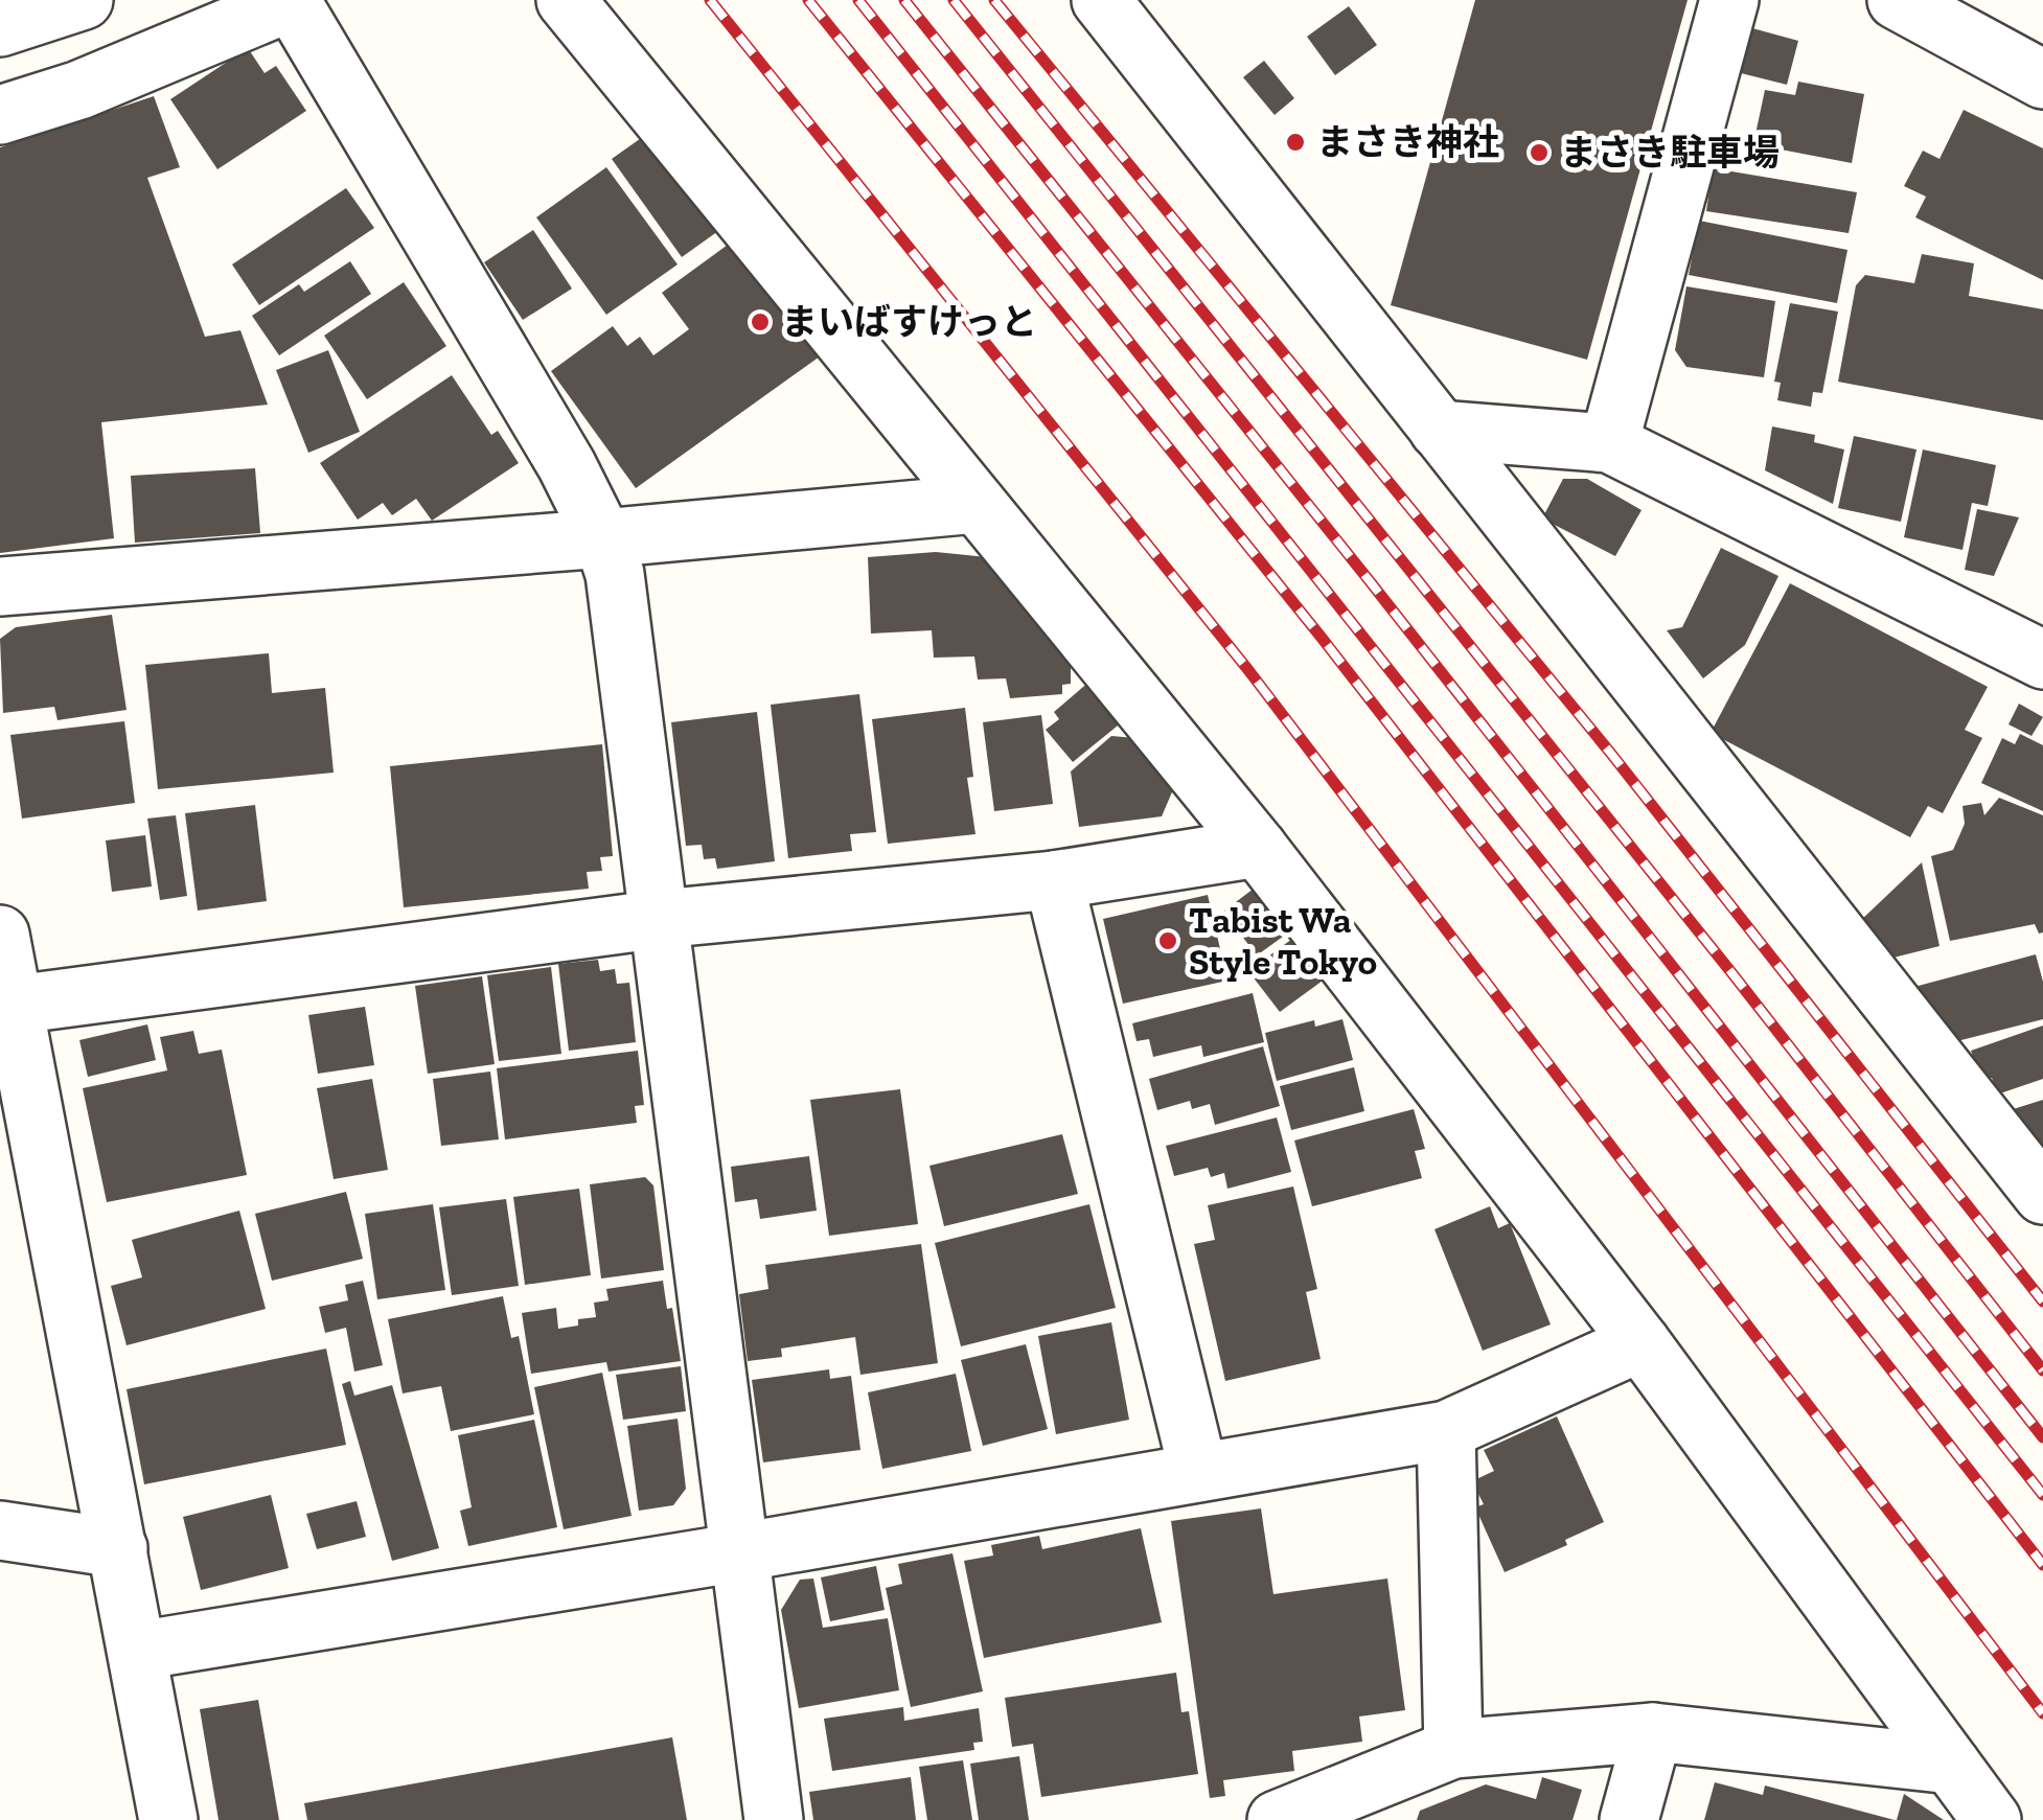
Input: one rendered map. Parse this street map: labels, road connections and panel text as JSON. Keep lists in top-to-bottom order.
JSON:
{
  "places": [
    "まさき神社",
    "まさき駐車場",
    "まいばすけっと",
    "Tabist Wa Style Tokyo"
  ]
}
